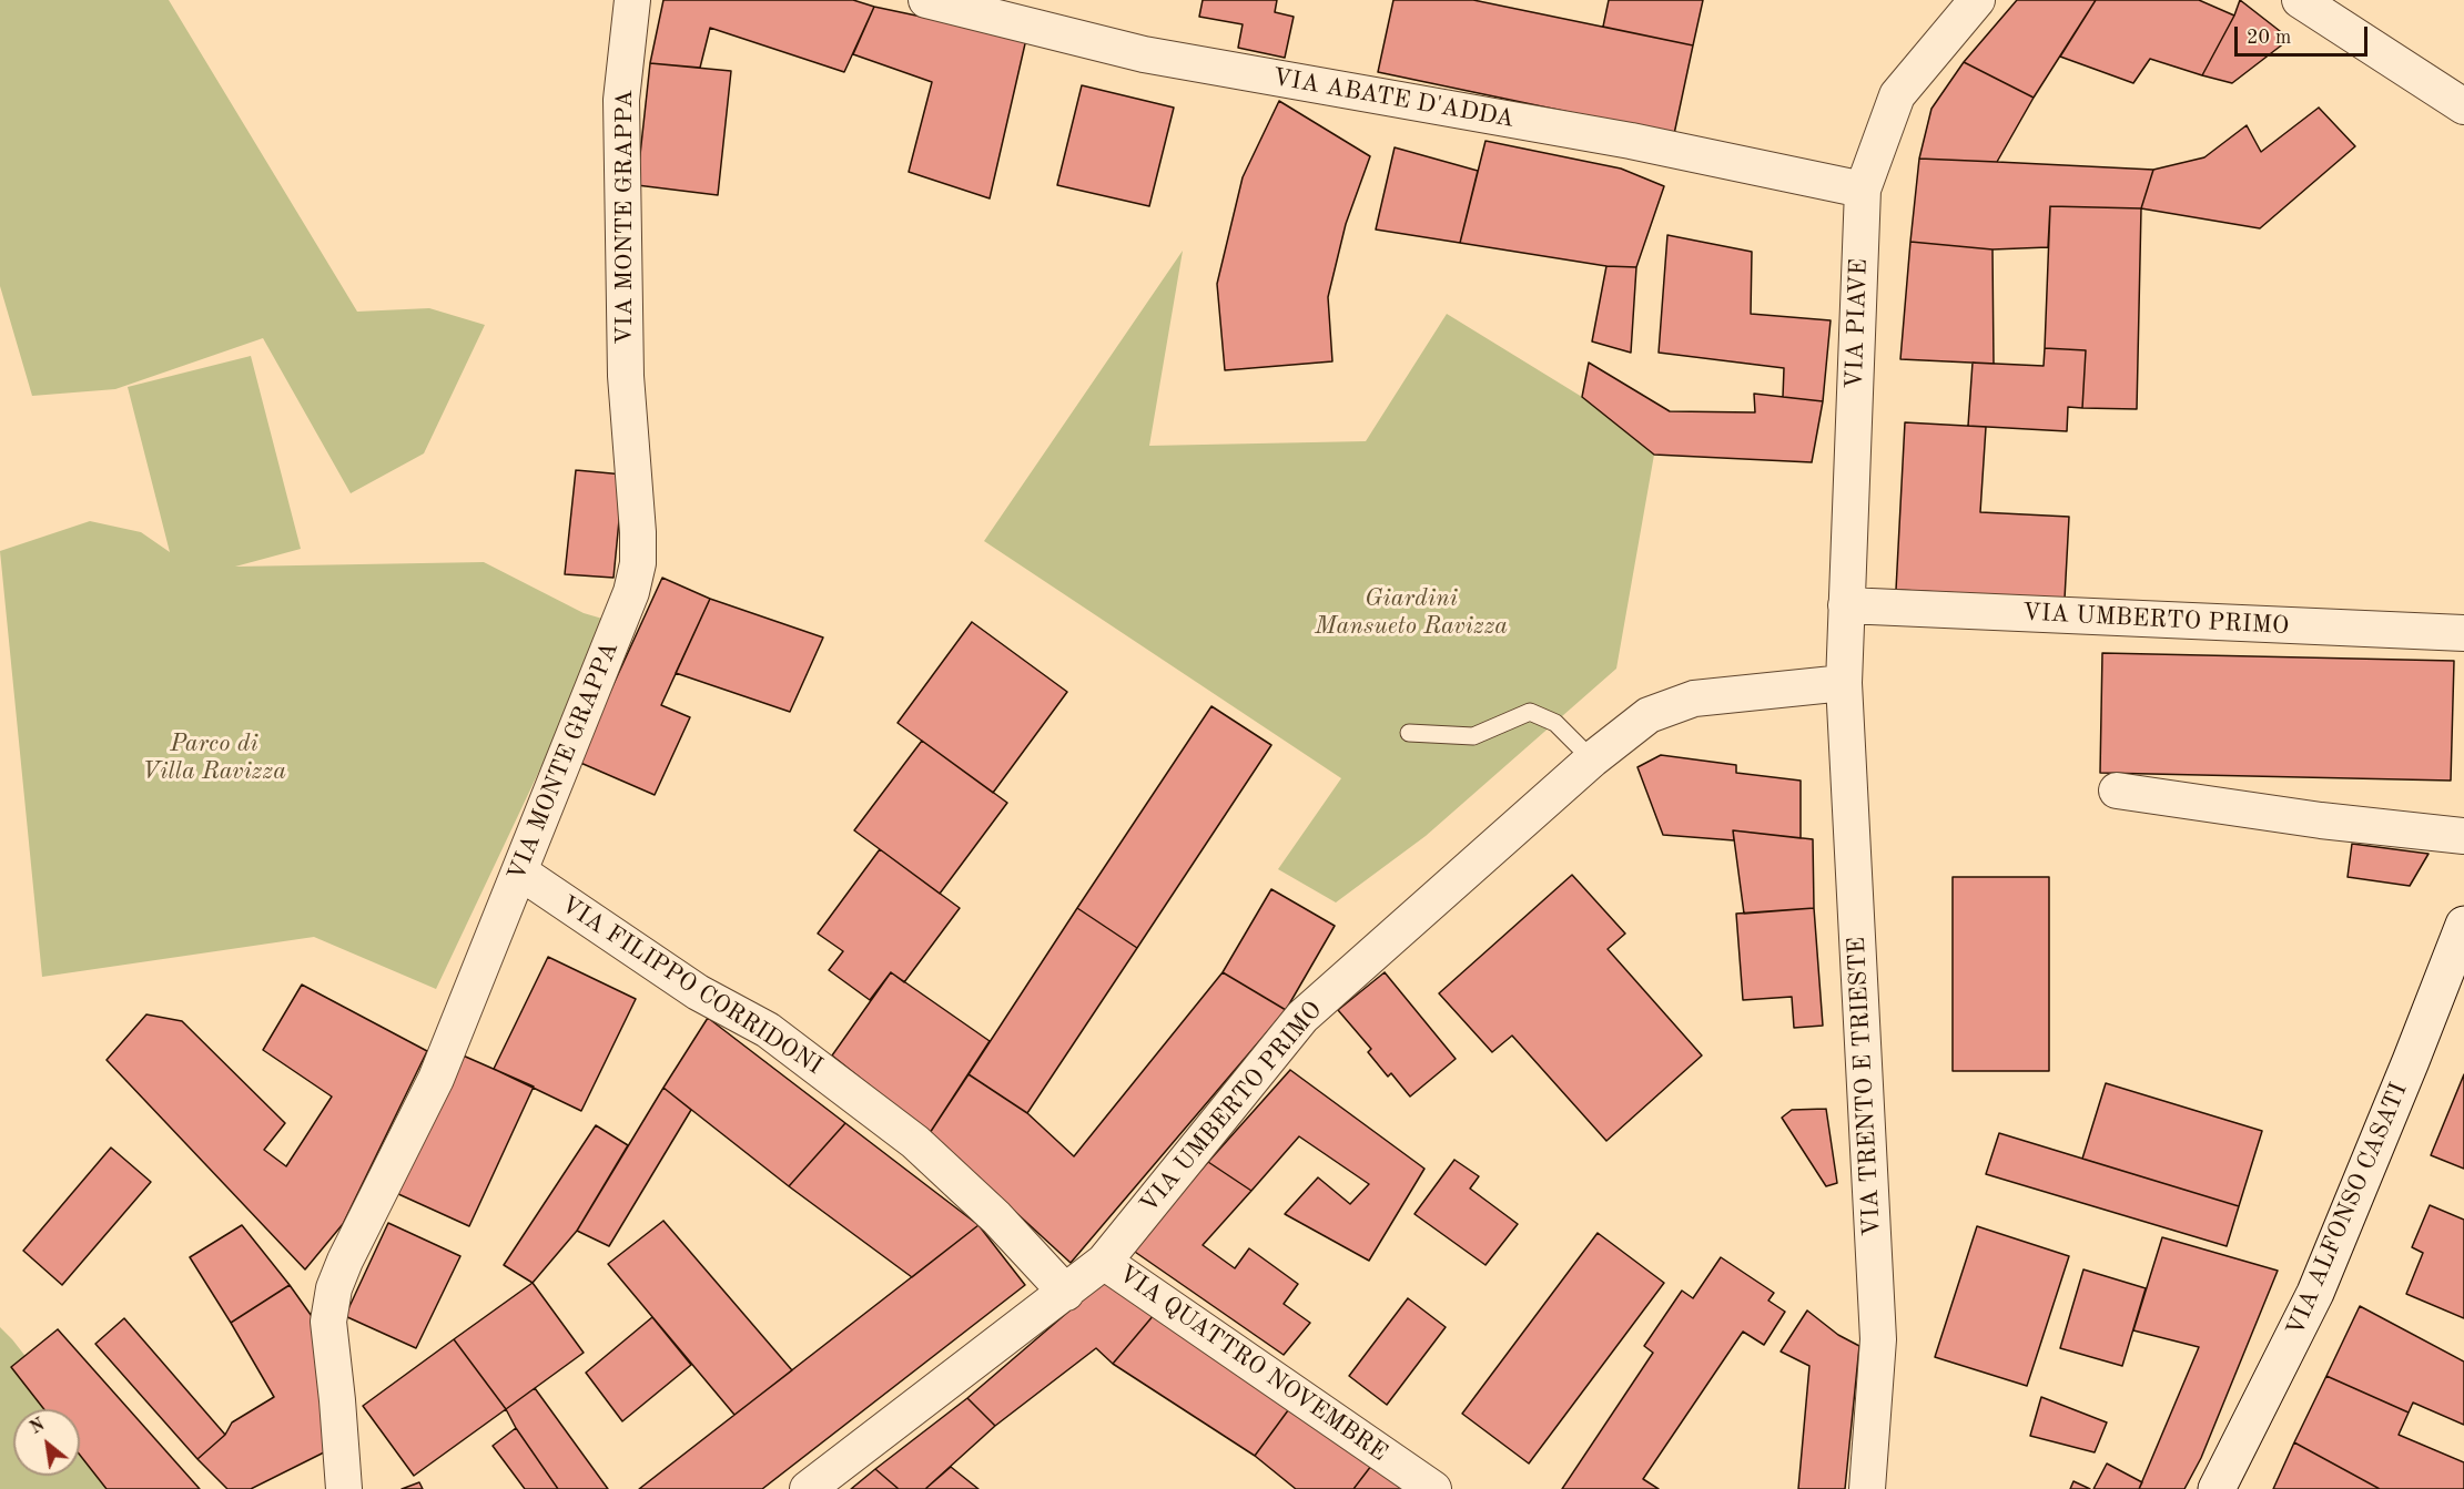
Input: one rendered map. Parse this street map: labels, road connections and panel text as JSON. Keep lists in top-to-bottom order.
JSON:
{
  "streets": {
    "main road": ["VIA ALFONSO CASATI"],
    "street": [
      "VIA ABATE D'ADDA",
      "VIA MONTE GRAPPA",
      "VIA PIAVE",
      "VIA UMBERTO PRIMO",
      "VIA FILIPPO CORRIDONI",
      "VIA TRENTO E TRIESTE",
      "VIA QUATTRO NOVEMBRE"
    ]
  },
  "crossings": [
    ["VIA ABATE D'ADDA", "VIA PIAVE"],
    ["VIA MONTE GRAPPA", "VIA FILIPPO CORRIDONI"],
    ["VIA PIAVE", "VIA UMBERTO PRIMO"],
    ["VIA PIAVE", "VIA TRENTO E TRIESTE"],
    ["VIA UMBERTO PRIMO", "VIA FILIPPO CORRIDONI"],
    ["VIA UMBERTO PRIMO", "VIA TRENTO E TRIESTE"],
    ["VIA UMBERTO PRIMO", "VIA QUATTRO NOVEMBRE"]
  ],
  "parks": ["Giardini Mansueto Ravizza", "Parco di Villa Ravizza"],
  "scale_bar": "20 m",
  "north": "top left"
}
